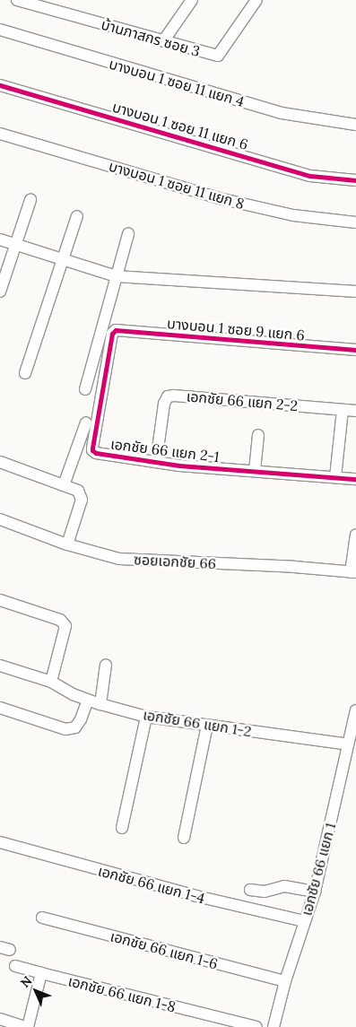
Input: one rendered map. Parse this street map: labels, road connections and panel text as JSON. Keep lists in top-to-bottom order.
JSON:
{
  "streets": {
    "street": [
      "บ้านภาสกร ซอย 3",
      "บางบอน 1 ซอย 11 แยก 4",
      "บางบอน 1 ซอย 11 แยก 6",
      "บางบอน 1 ซอย 11 แยก 8",
      "บางบอน 1 ซอย 9 แยก 6",
      "เอกชัย 66 แยก 2-2",
      "เอกชัย 66 แยก 2-1",
      "ซอยเอกชัย 66",
      "เอกชัย 66 แยก 1-2",
      "เอกชัย 66 แยก 1",
      "เอกชัย 66 แยก 1-4",
      "เอกชัย 66 แยก 1-6",
      "เอกชัย 66 แยก 1-8"
    ]
  },
  "crossings": [
    ["บางบอน 1 ซอย 9 แยก 6", "เอกชัย 66 แยก 2-1"],
    ["เอกชัย 66 แยก 2-2", "เอกชัย 66 แยก 2-1"],
    ["เอกชัย 66 แยก 1-2", "เอกชัย 66 แยก 1"],
    ["เอกชัย 66 แยก 1", "เอกชัย 66 แยก 1-4"],
    ["เอกชัย 66 แยก 1", "เอกชัย 66 แยก 1-6"]
  ],
  "north": "top left"
}
